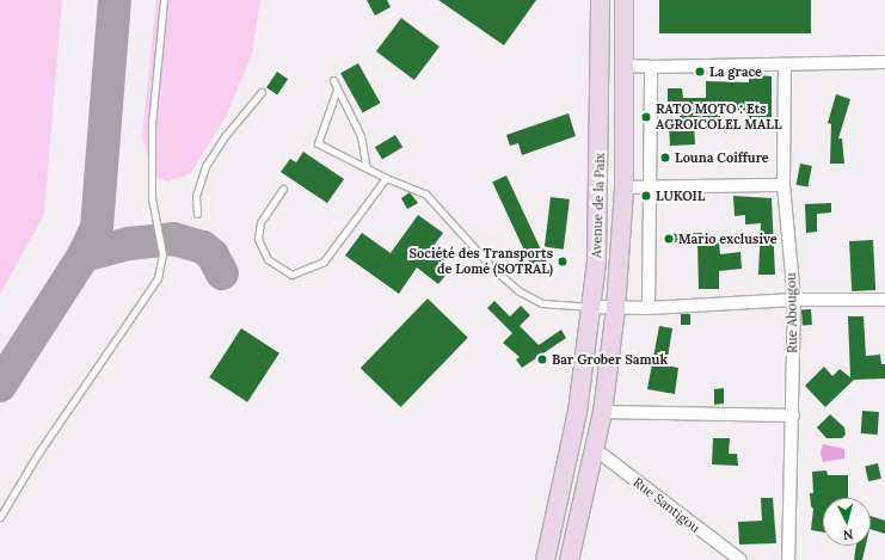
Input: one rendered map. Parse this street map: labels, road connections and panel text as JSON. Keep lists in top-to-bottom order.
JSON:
{
  "streets": {
    "main road": ["Avenue de la Paix"],
    "street": ["Rue Abougou", "Rue Santigou"]
  },
  "places": [
    "La grace",
    "RATO MOTO : Ets AGROICOLEL MALL",
    "Louna Coiffure",
    "LUKOIL",
    "Mario exclusive",
    "Société des Transports de Lomé (SOTRAL)",
    "Bar Grober Samuk"
  ],
  "north": "bottom"
}
